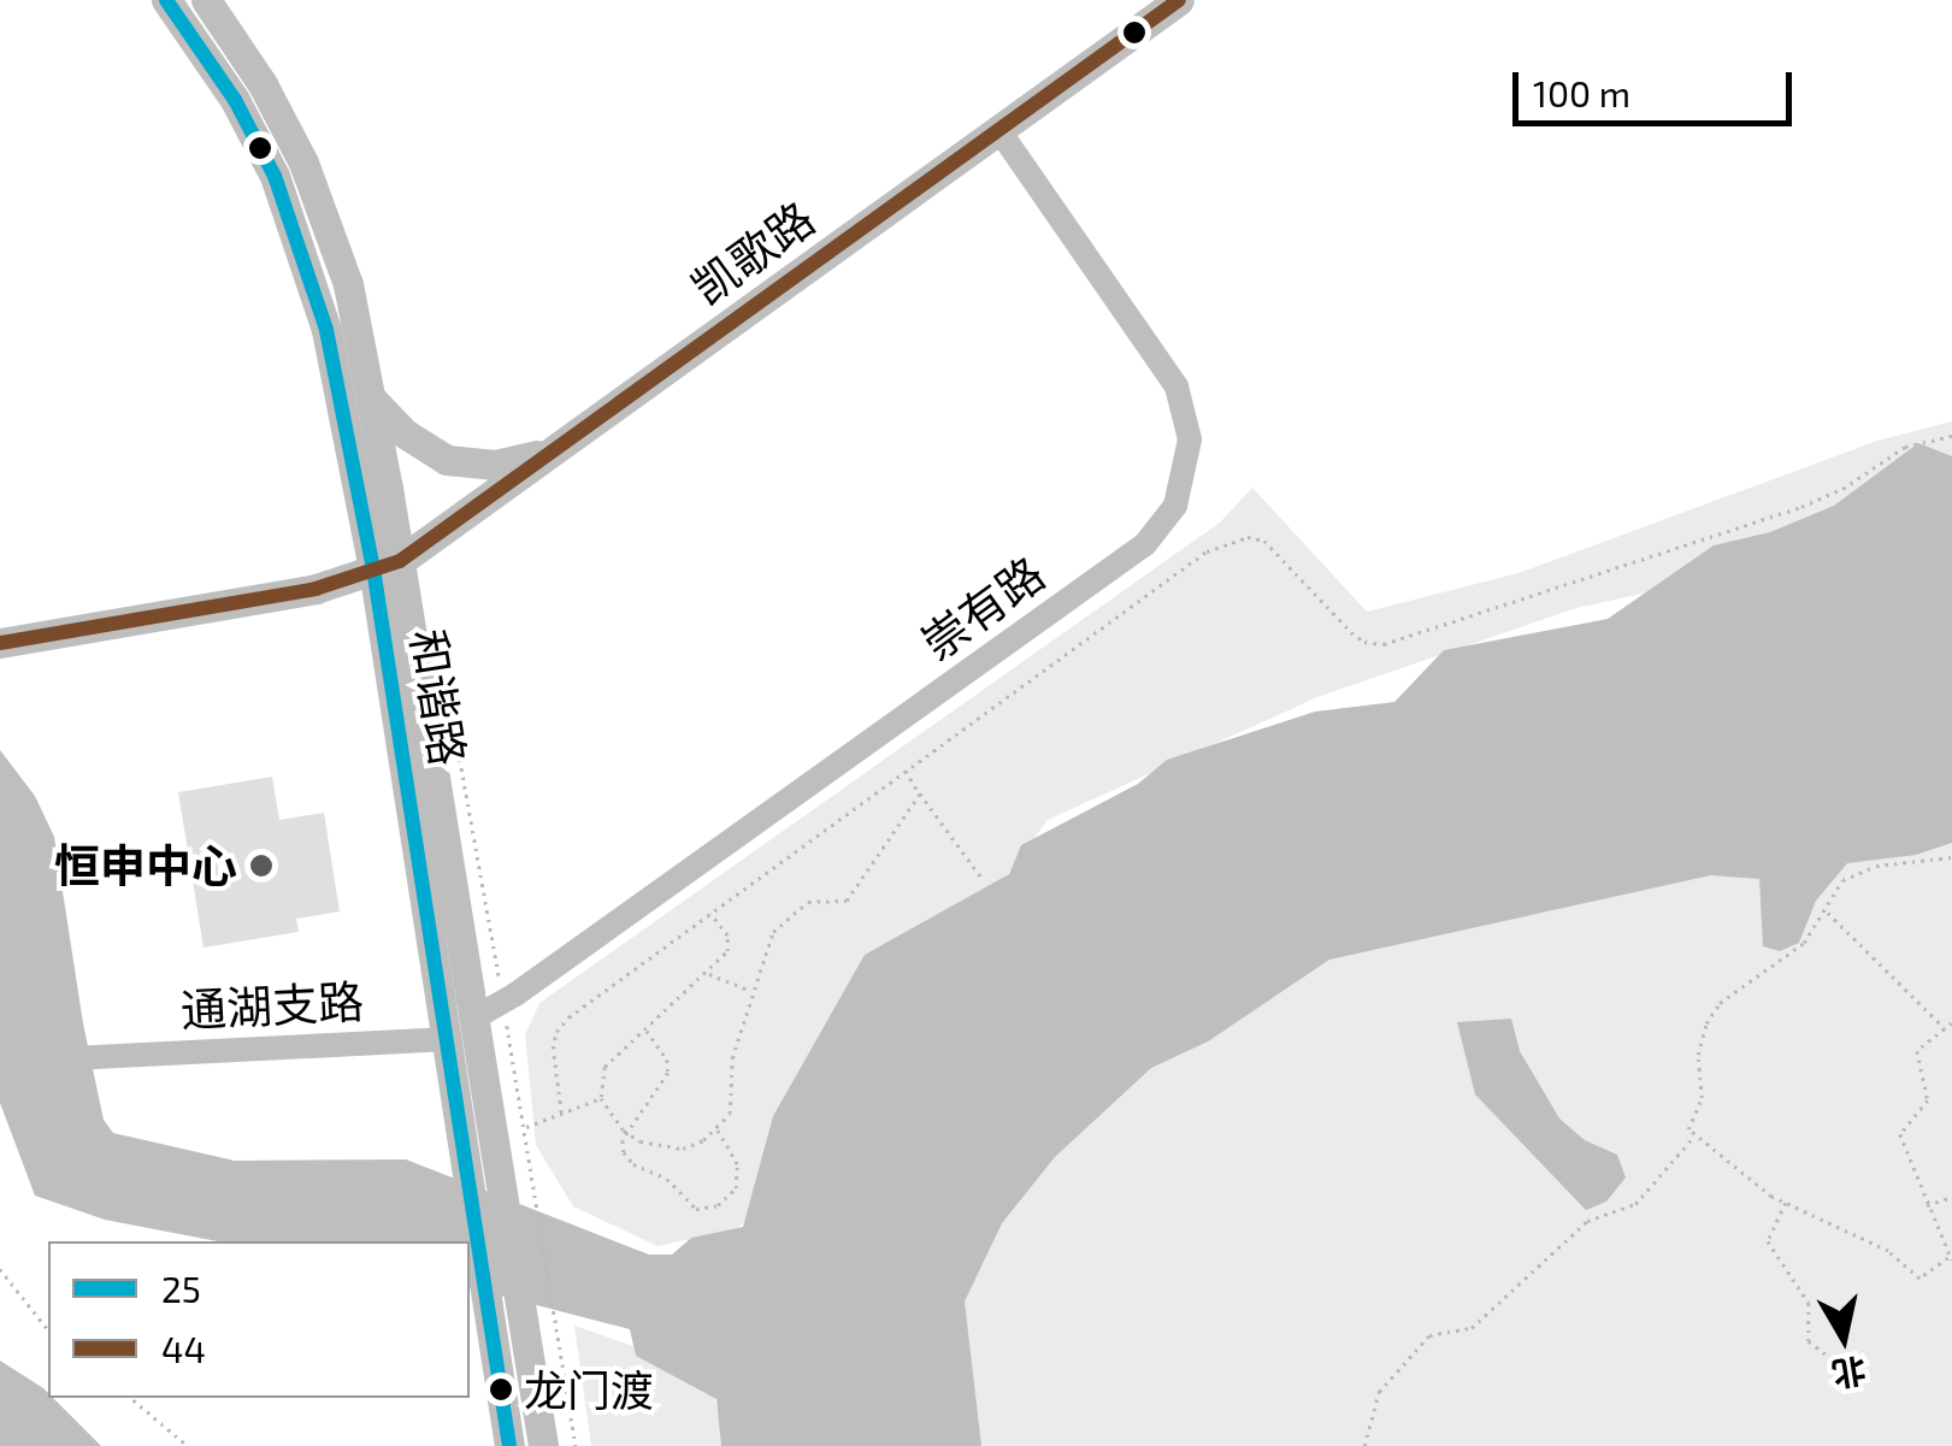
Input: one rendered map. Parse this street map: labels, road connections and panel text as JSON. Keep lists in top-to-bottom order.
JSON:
{
  "streets": {
    "main road": ["凯歌路", "和谐路"],
    "street": ["崇有路", "通湖支路"]
  },
  "crossings": [
    ["凯歌路", "崇有路"],
    ["凯歌路", "和谐路"],
    ["崇有路", "和谐路"],
    ["和谐路", "通湖支路"]
  ],
  "places": ["恒申中心", "龙门渡"],
  "lines": ["transit line 25", "transit line 44"],
  "legend": ["25", "44"],
  "scale_bar": "100 m",
  "north": "bottom"
}
